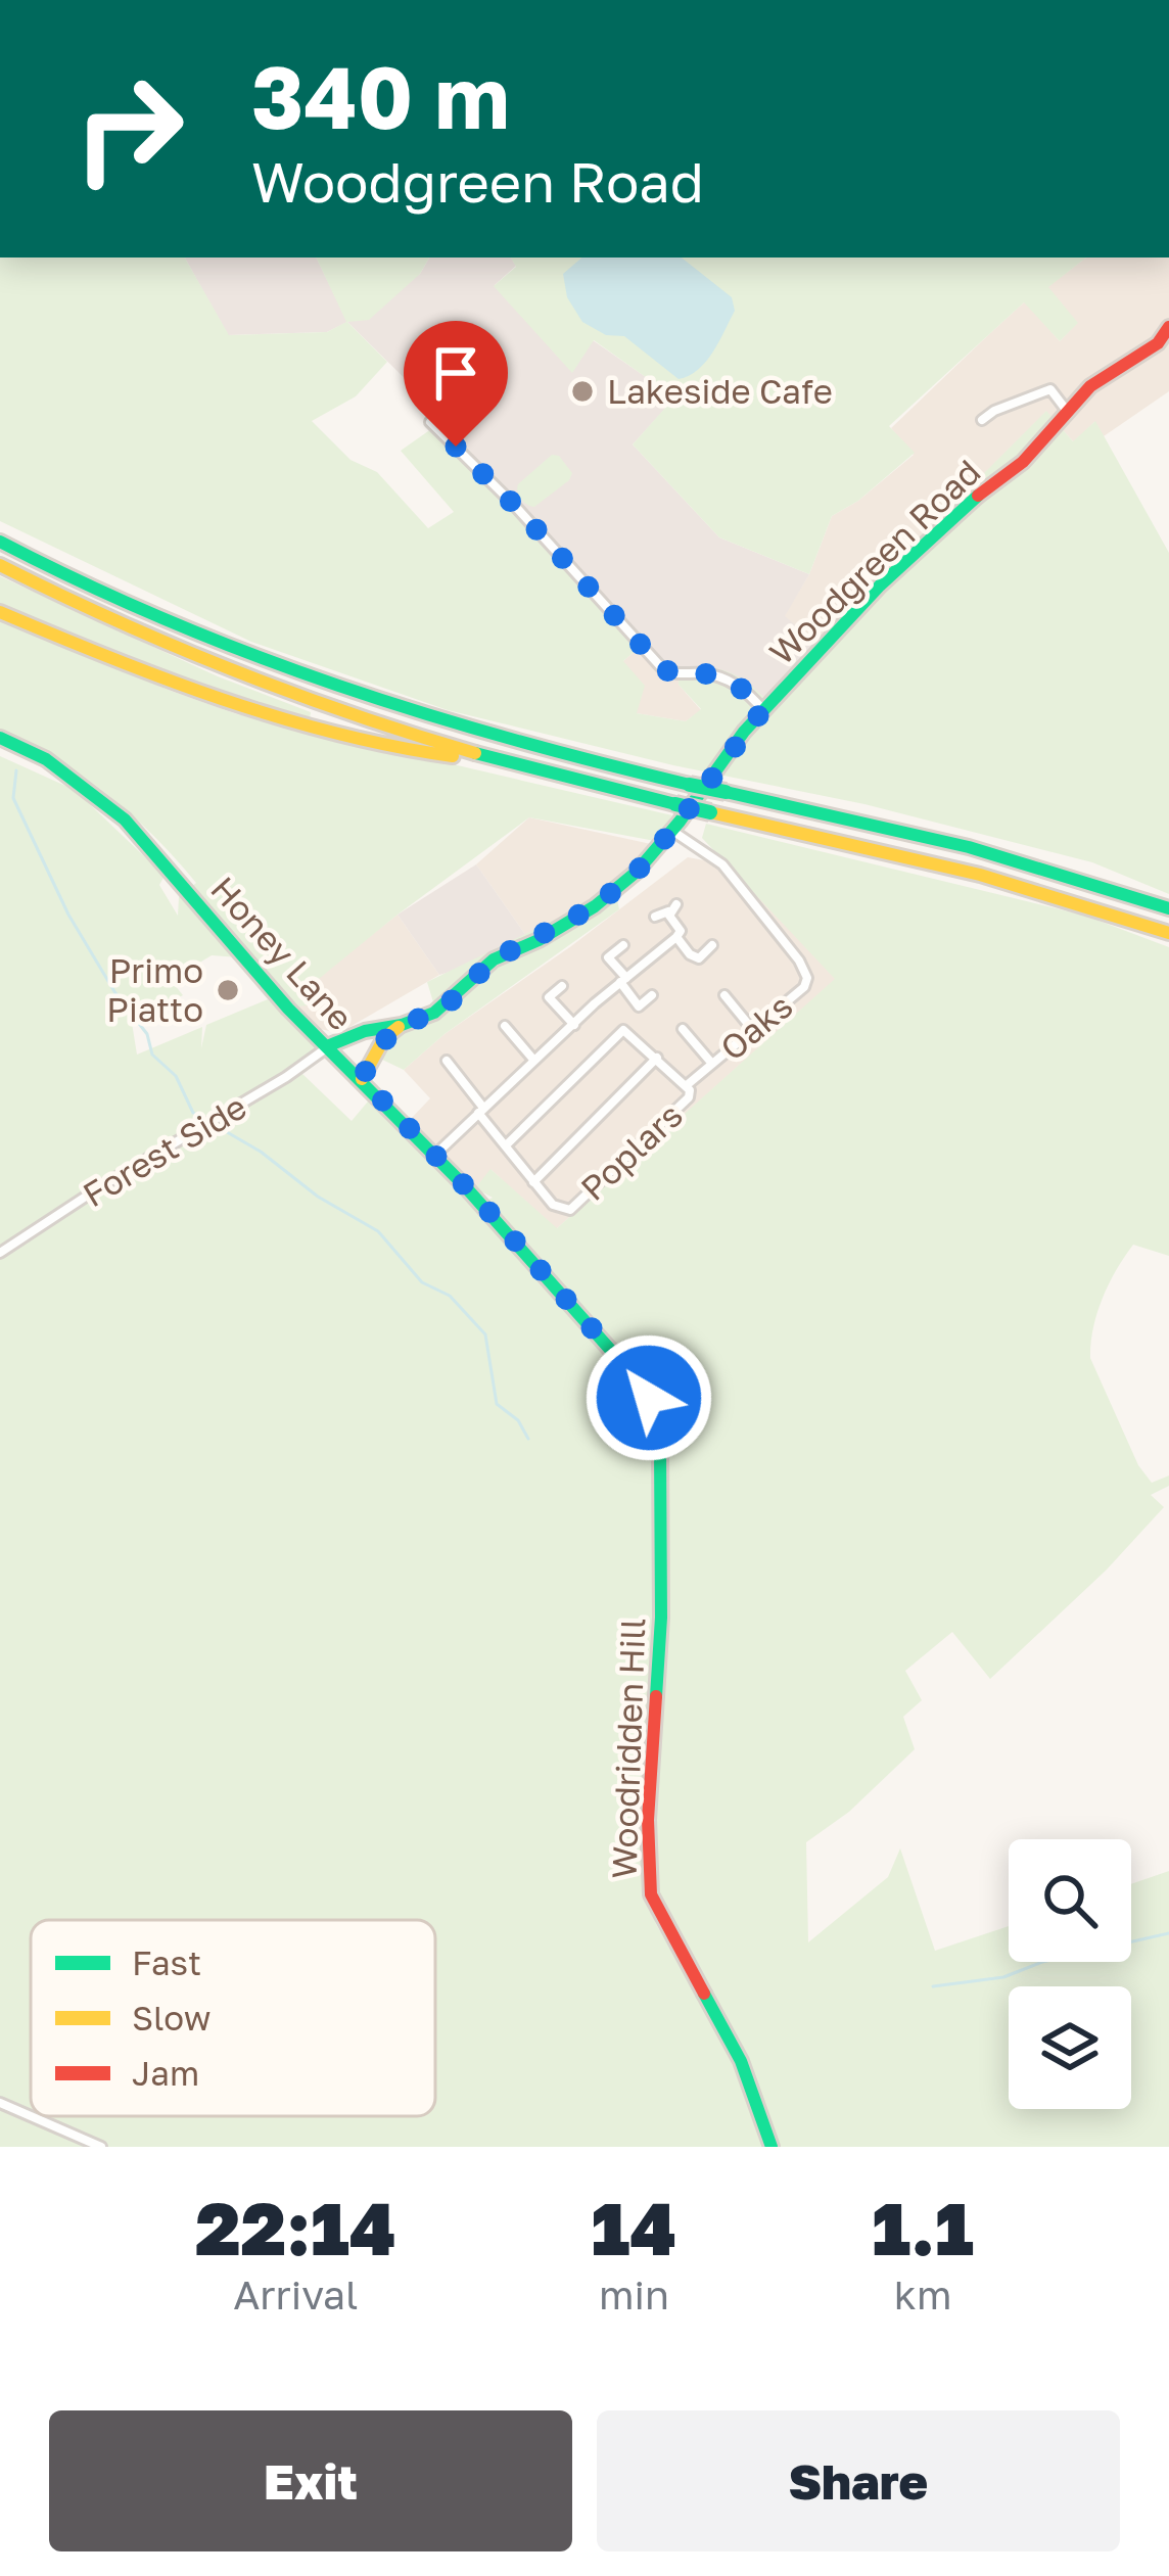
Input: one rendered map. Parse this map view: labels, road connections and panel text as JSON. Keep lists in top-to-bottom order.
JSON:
{
  "streets": {
    "main road": ["Woodgreen Road", "Honey Lane", "Woodridden Hill"],
    "street": ["Oaks", "Forest Side", "Poplars"]
  },
  "crossings": [
    ["Woodgreen Road", "Honey Lane"],
    ["Woodgreen Road", "Oaks"],
    ["Woodgreen Road", "Forest Side"],
    ["Honey Lane", "Forest Side"],
    ["Honey Lane", "Woodridden Hill"],
    ["Oaks", "Poplars"]
  ],
  "places": ["Lakeside Cafe", "Primo Piatto"],
  "legend": ["Fast", "Slow", "Jam"],
  "page": {
    "turn": ["340 m", "Woodgreen Road"],
    "eta": [
      "22:14",
      "Arrival",
      "14",
      "min",
      "1.1",
      "km"
    ],
    "buttons": ["Exit", "Share"]
  }
}
